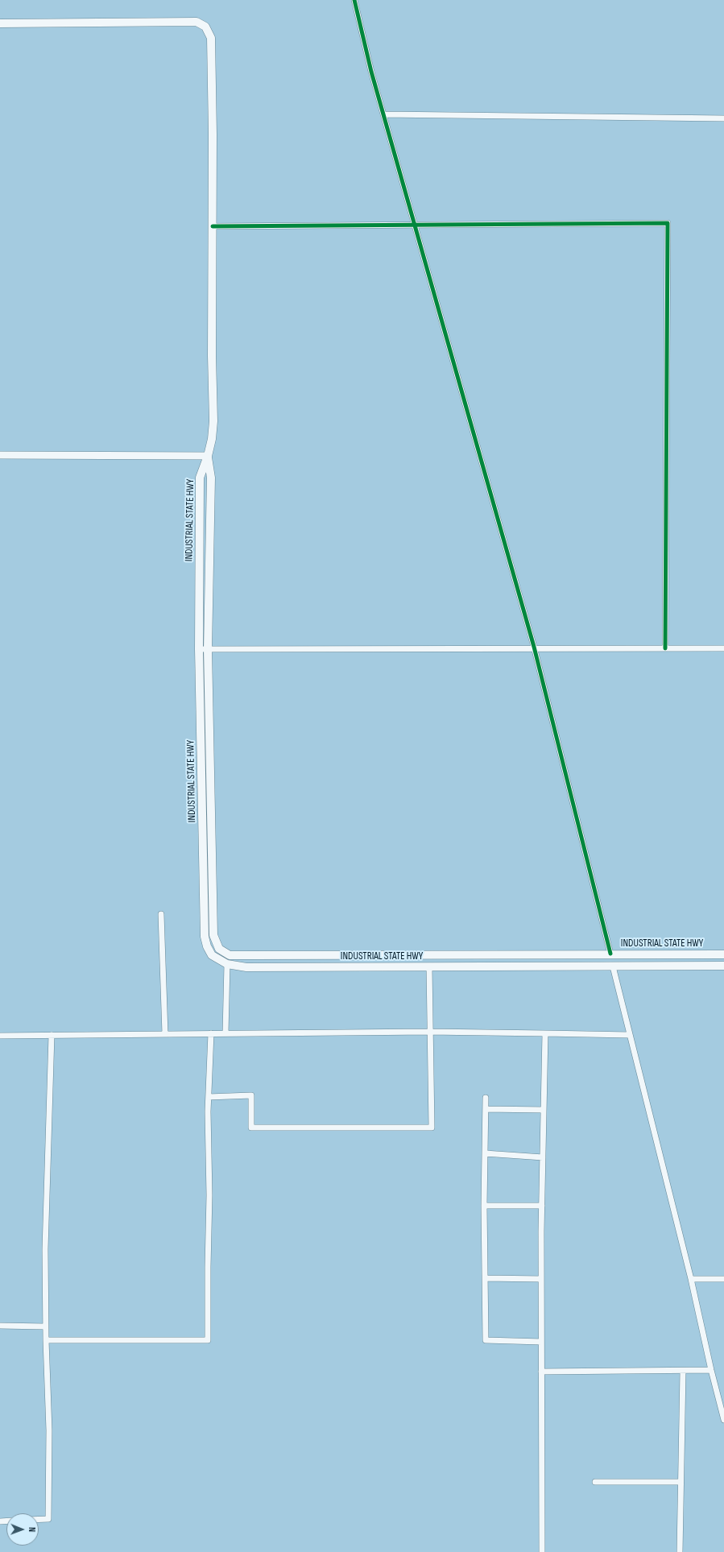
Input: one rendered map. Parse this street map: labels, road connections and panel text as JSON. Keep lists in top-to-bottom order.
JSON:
{
  "streets": {
    "main road": ["INDUSTRIAL STATE HWY"]
  },
  "north": "right"
}
